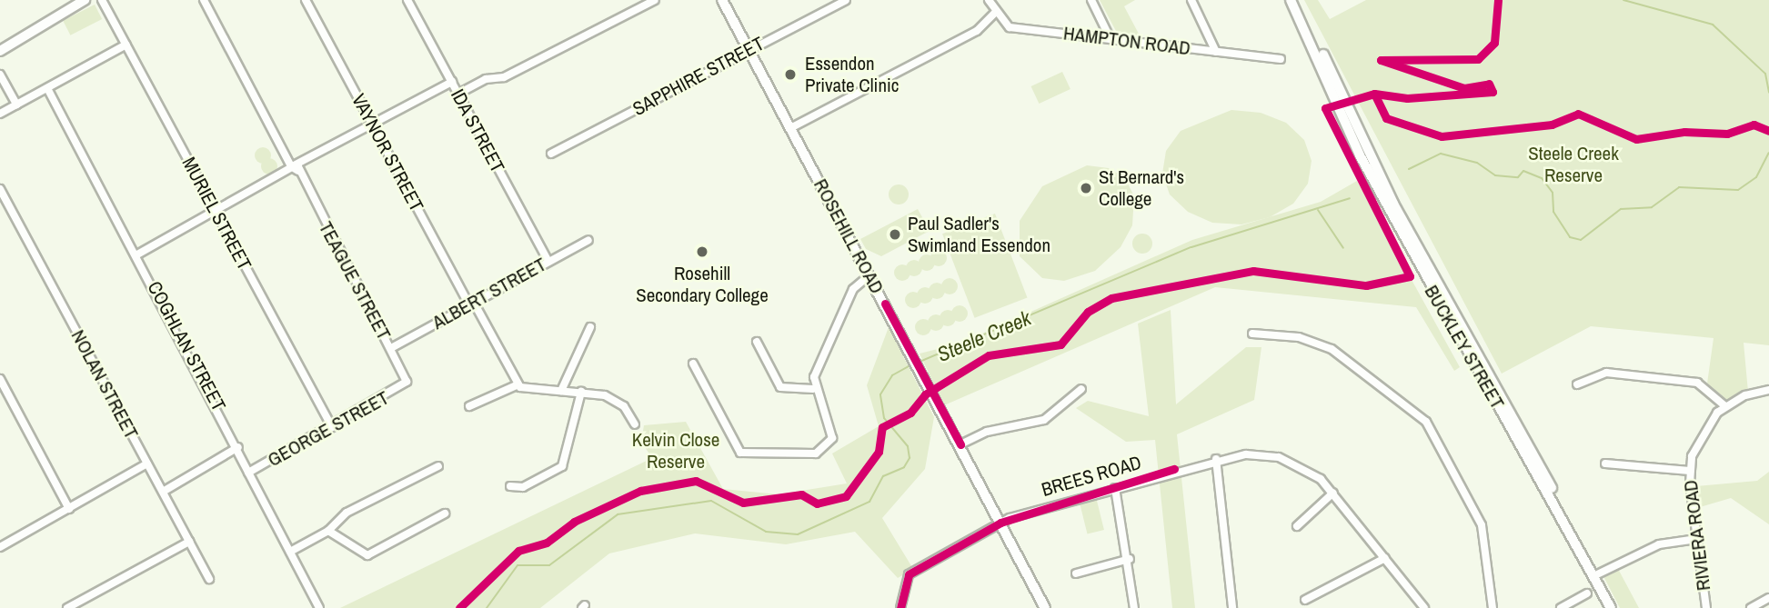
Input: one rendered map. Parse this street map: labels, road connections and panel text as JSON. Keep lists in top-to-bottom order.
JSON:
{
  "streets": {
    "main road": ["BUCKLEY STREET"],
    "street": [
      "HAMPTON ROAD",
      "SAPPHIRE STREET",
      "IDA STREET",
      "VAYNOR STREET",
      "MURIEL STREET",
      "ROSEHILL ROAD",
      "TEAGUE STREET",
      "ALBERT STREET",
      "COGHLAN STREET",
      "NOLAN STREET",
      "GEORGE STREET",
      "BREES ROAD",
      "RIVIERA ROAD"
    ]
  },
  "crossings": [
    ["SAPPHIRE STREET", "ROSEHILL ROAD"],
    ["IDA STREET", "ALBERT STREET"],
    ["VAYNOR STREET", "ALBERT STREET"],
    ["MURIEL STREET", "GEORGE STREET"],
    ["ROSEHILL ROAD", "BREES ROAD"],
    ["TEAGUE STREET", "ALBERT STREET"],
    ["TEAGUE STREET", "GEORGE STREET"],
    ["COGHLAN STREET", "GEORGE STREET"],
    ["NOLAN STREET", "GEORGE STREET"]
  ],
  "water": ["Steele Creek"],
  "parks": ["Steele Creek Reserve", "Kelvin Close Reserve"],
  "places": [
    "Essendon Private Clinic",
    "St Bernard's College",
    "Paul Sadler's Swimland Essendon",
    "Rosehill Secondary College"
  ]
}
